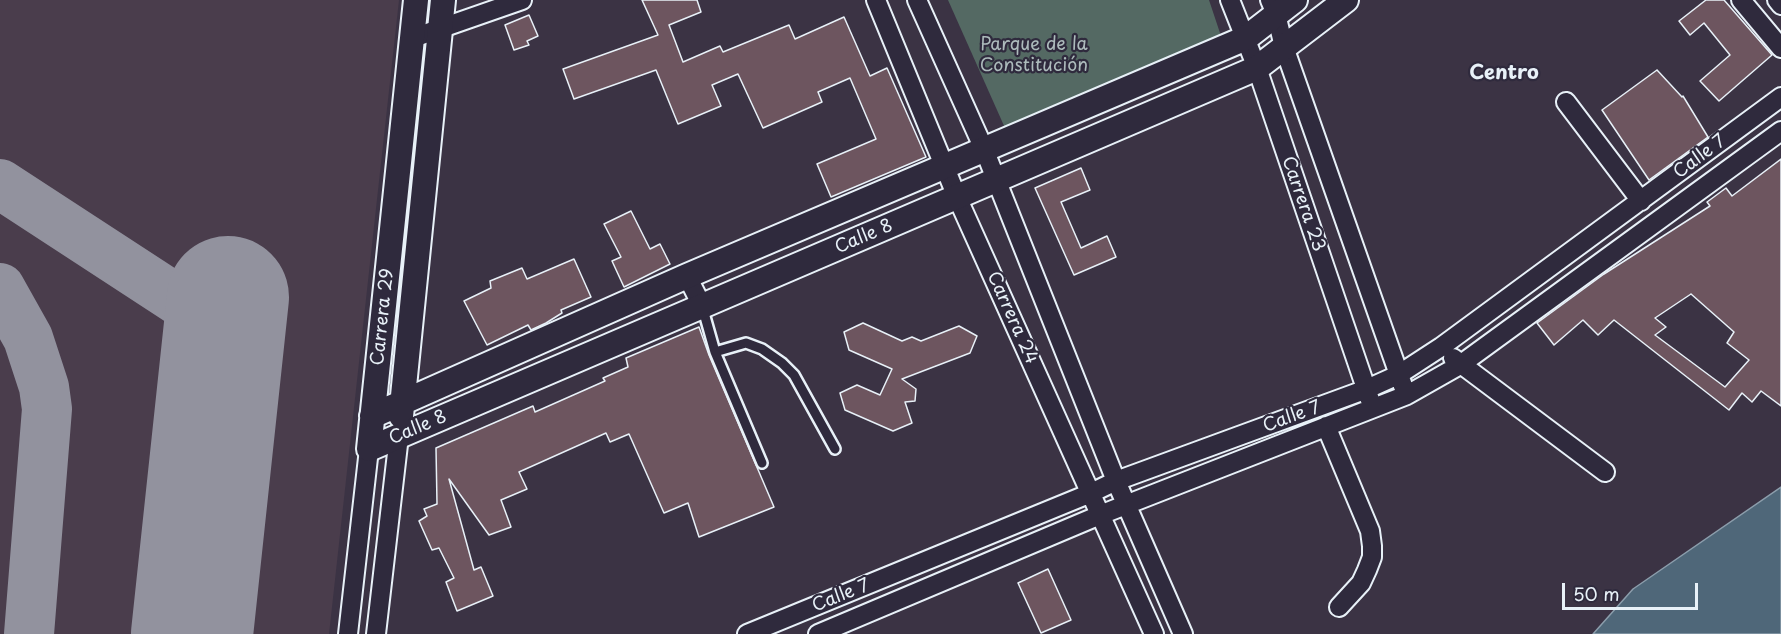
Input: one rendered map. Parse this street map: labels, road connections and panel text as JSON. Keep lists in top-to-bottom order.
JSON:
{
  "streets": {
    "main road": ["Calle 8", "Carrera 29"],
    "street": ["Calle 7", "Carrera 23", "Carrera 24"]
  },
  "crossings": [
    ["Calle 7", "Carrera 23"],
    ["Calle 7", "Carrera 24"],
    ["Carrera 23", "Calle 8"],
    ["Calle 8", "Carrera 29"],
    ["Calle 8", "Carrera 24"]
  ],
  "districts": ["Centro"],
  "parks": ["Parque de la Constitución"],
  "scale_bar": "50 m"
}
